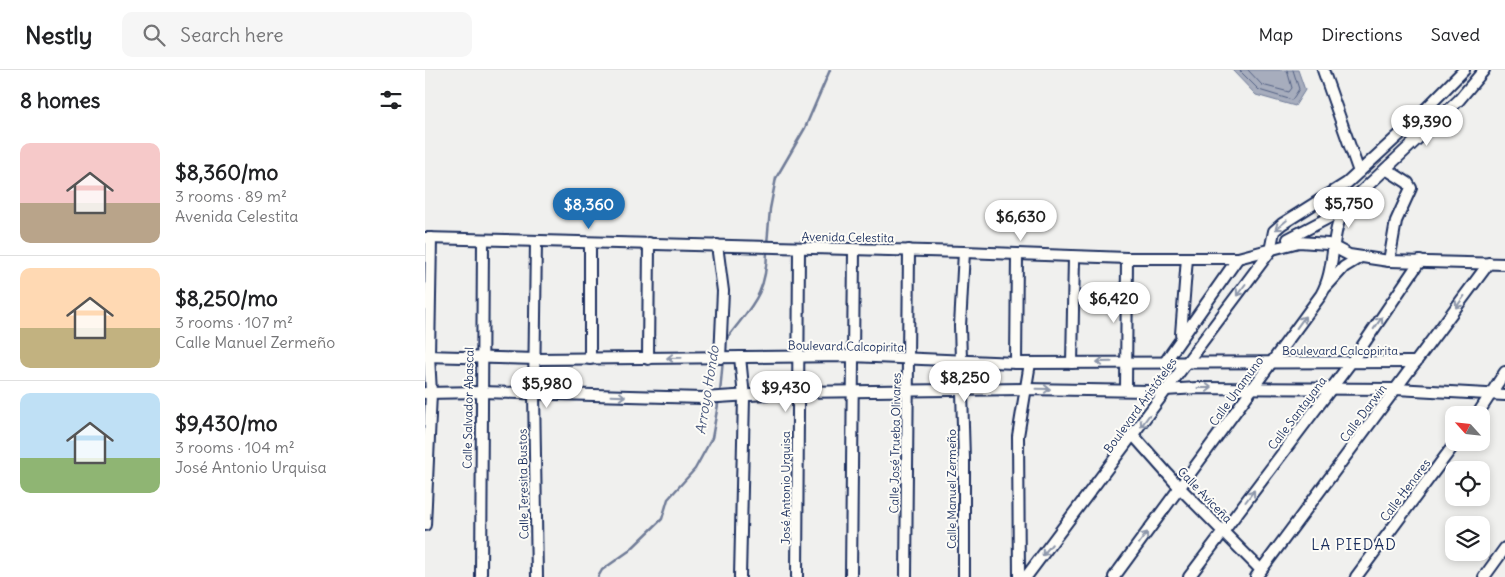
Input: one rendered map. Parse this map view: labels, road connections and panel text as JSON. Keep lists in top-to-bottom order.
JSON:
{
  "streets": {
    "street": [
      "Avenida Celestita",
      "Boulevard Calcopirita",
      "Calle Unamuno",
      "Boulevard Aristóteles",
      "Calle Salvador Abascal",
      "Calle Santayana",
      "Calle Darwin",
      "Calle José Trueba Olivares",
      "Calle Teresita Bustos",
      "José Antonio Urquisa",
      "Calle Manuel Zermeño",
      "Calle Henares",
      "Calle Aviceña"
    ]
  },
  "crossings": [
    ["Avenida Celestita", "Boulevard Aristóteles"],
    ["Avenida Celestita", "Calle Salvador Abascal"],
    ["Avenida Celestita", "Calle José Trueba Olivares"],
    ["Avenida Celestita", "Calle Teresita Bustos"],
    ["Avenida Celestita", "José Antonio Urquisa"],
    ["Avenida Celestita", "Calle Manuel Zermeño"],
    ["Boulevard Calcopirita", "Calle Unamuno"],
    ["Boulevard Calcopirita", "Boulevard Aristóteles"],
    ["Boulevard Calcopirita", "Calle Salvador Abascal"],
    ["Boulevard Calcopirita", "Calle Santayana"],
    ["Boulevard Calcopirita", "Calle Darwin"],
    ["Boulevard Calcopirita", "Calle José Trueba Olivares"],
    ["Boulevard Calcopirita", "Calle Teresita Bustos"],
    ["Boulevard Calcopirita", "José Antonio Urquisa"],
    ["Boulevard Calcopirita", "Calle Manuel Zermeño"],
    ["Calle Unamuno", "Boulevard Aristóteles"],
    ["Calle Unamuno", "Calle Aviceña"],
    ["Boulevard Aristóteles", "Calle Aviceña"],
    ["Calle Santayana", "Calle Aviceña"],
    ["Calle Darwin", "Calle Aviceña"]
  ],
  "one_way": ["Calle Santayana"],
  "districts": ["LA PIEDAD"],
  "water": ["Arroyo Hondo"],
  "north": "top left",
  "page": {
    "header": "Nestly",
    "search": "Search here",
    "nav": ["Map", "Directions", "Saved"],
    "heading": "8 homes",
    "price": [
      "$9,390",
      "$5,750",
      "$8,360",
      "$6,630",
      "$6,420",
      "$8,250",
      "$5,980",
      "$9,430"
    ],
    "list": [
      {
        "name": "$8,360/mo",
        "note": "3 rooms · 89 m² · Avenida Celestita"
      },
      {
        "name": "$8,250/mo",
        "note": "3 rooms · 107 m² · Calle Manuel Zermeño"
      },
      {
        "name": "$9,430/mo",
        "note": "3 rooms · 104 m² · José Antonio Urquisa"
      }
    ]
  }
}
